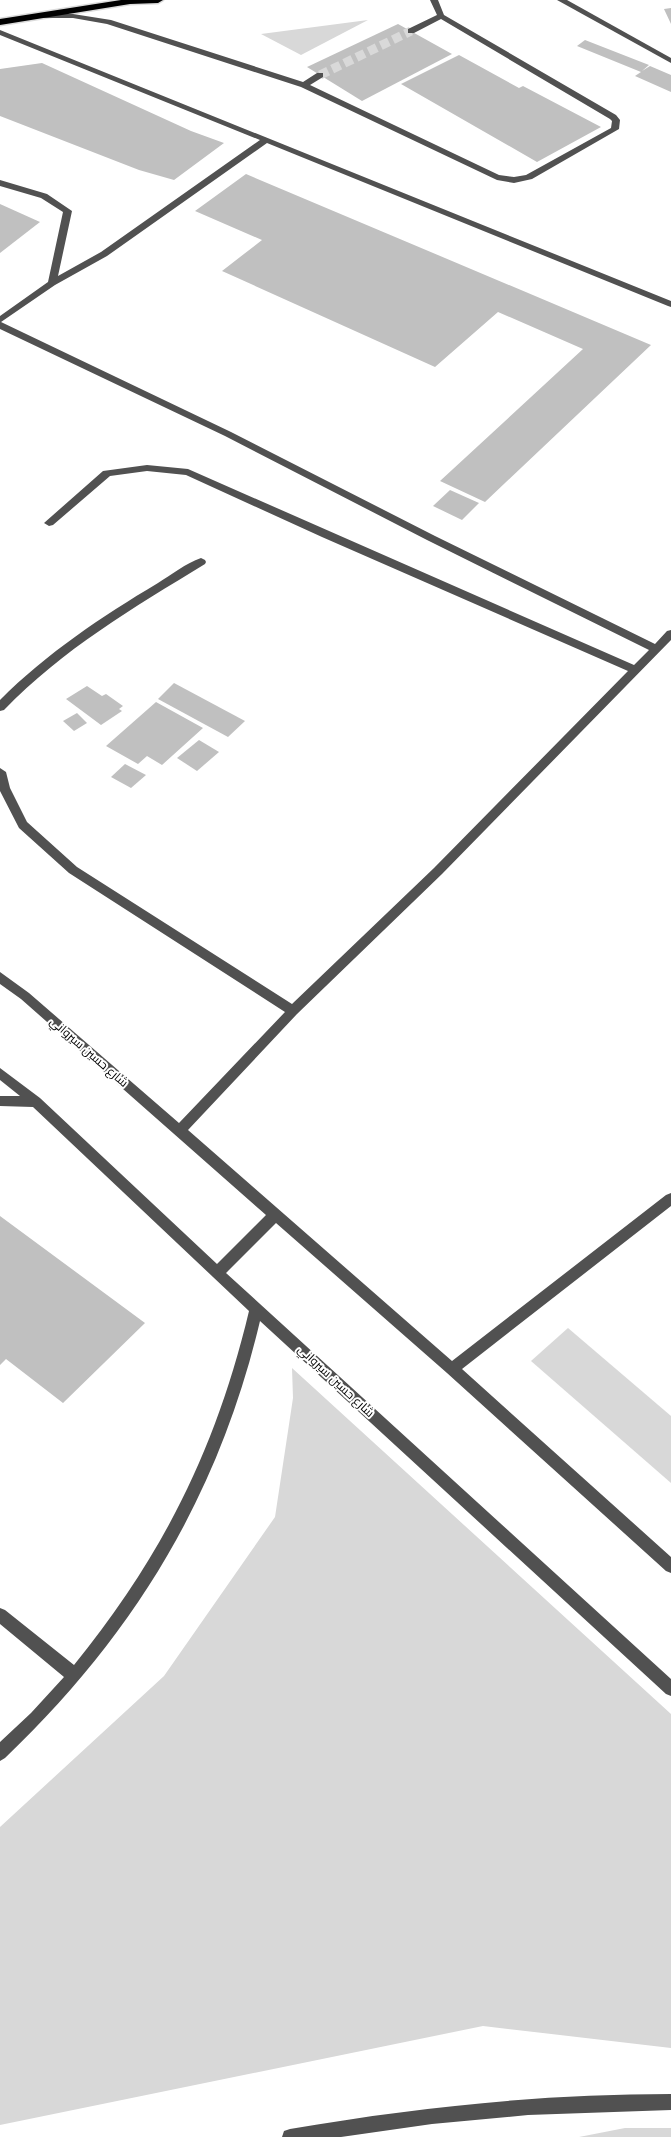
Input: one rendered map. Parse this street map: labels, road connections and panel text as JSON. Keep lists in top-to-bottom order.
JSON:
{
  "streets": {
    "street": ["شارع حسين سيرواني"]
  }
}
